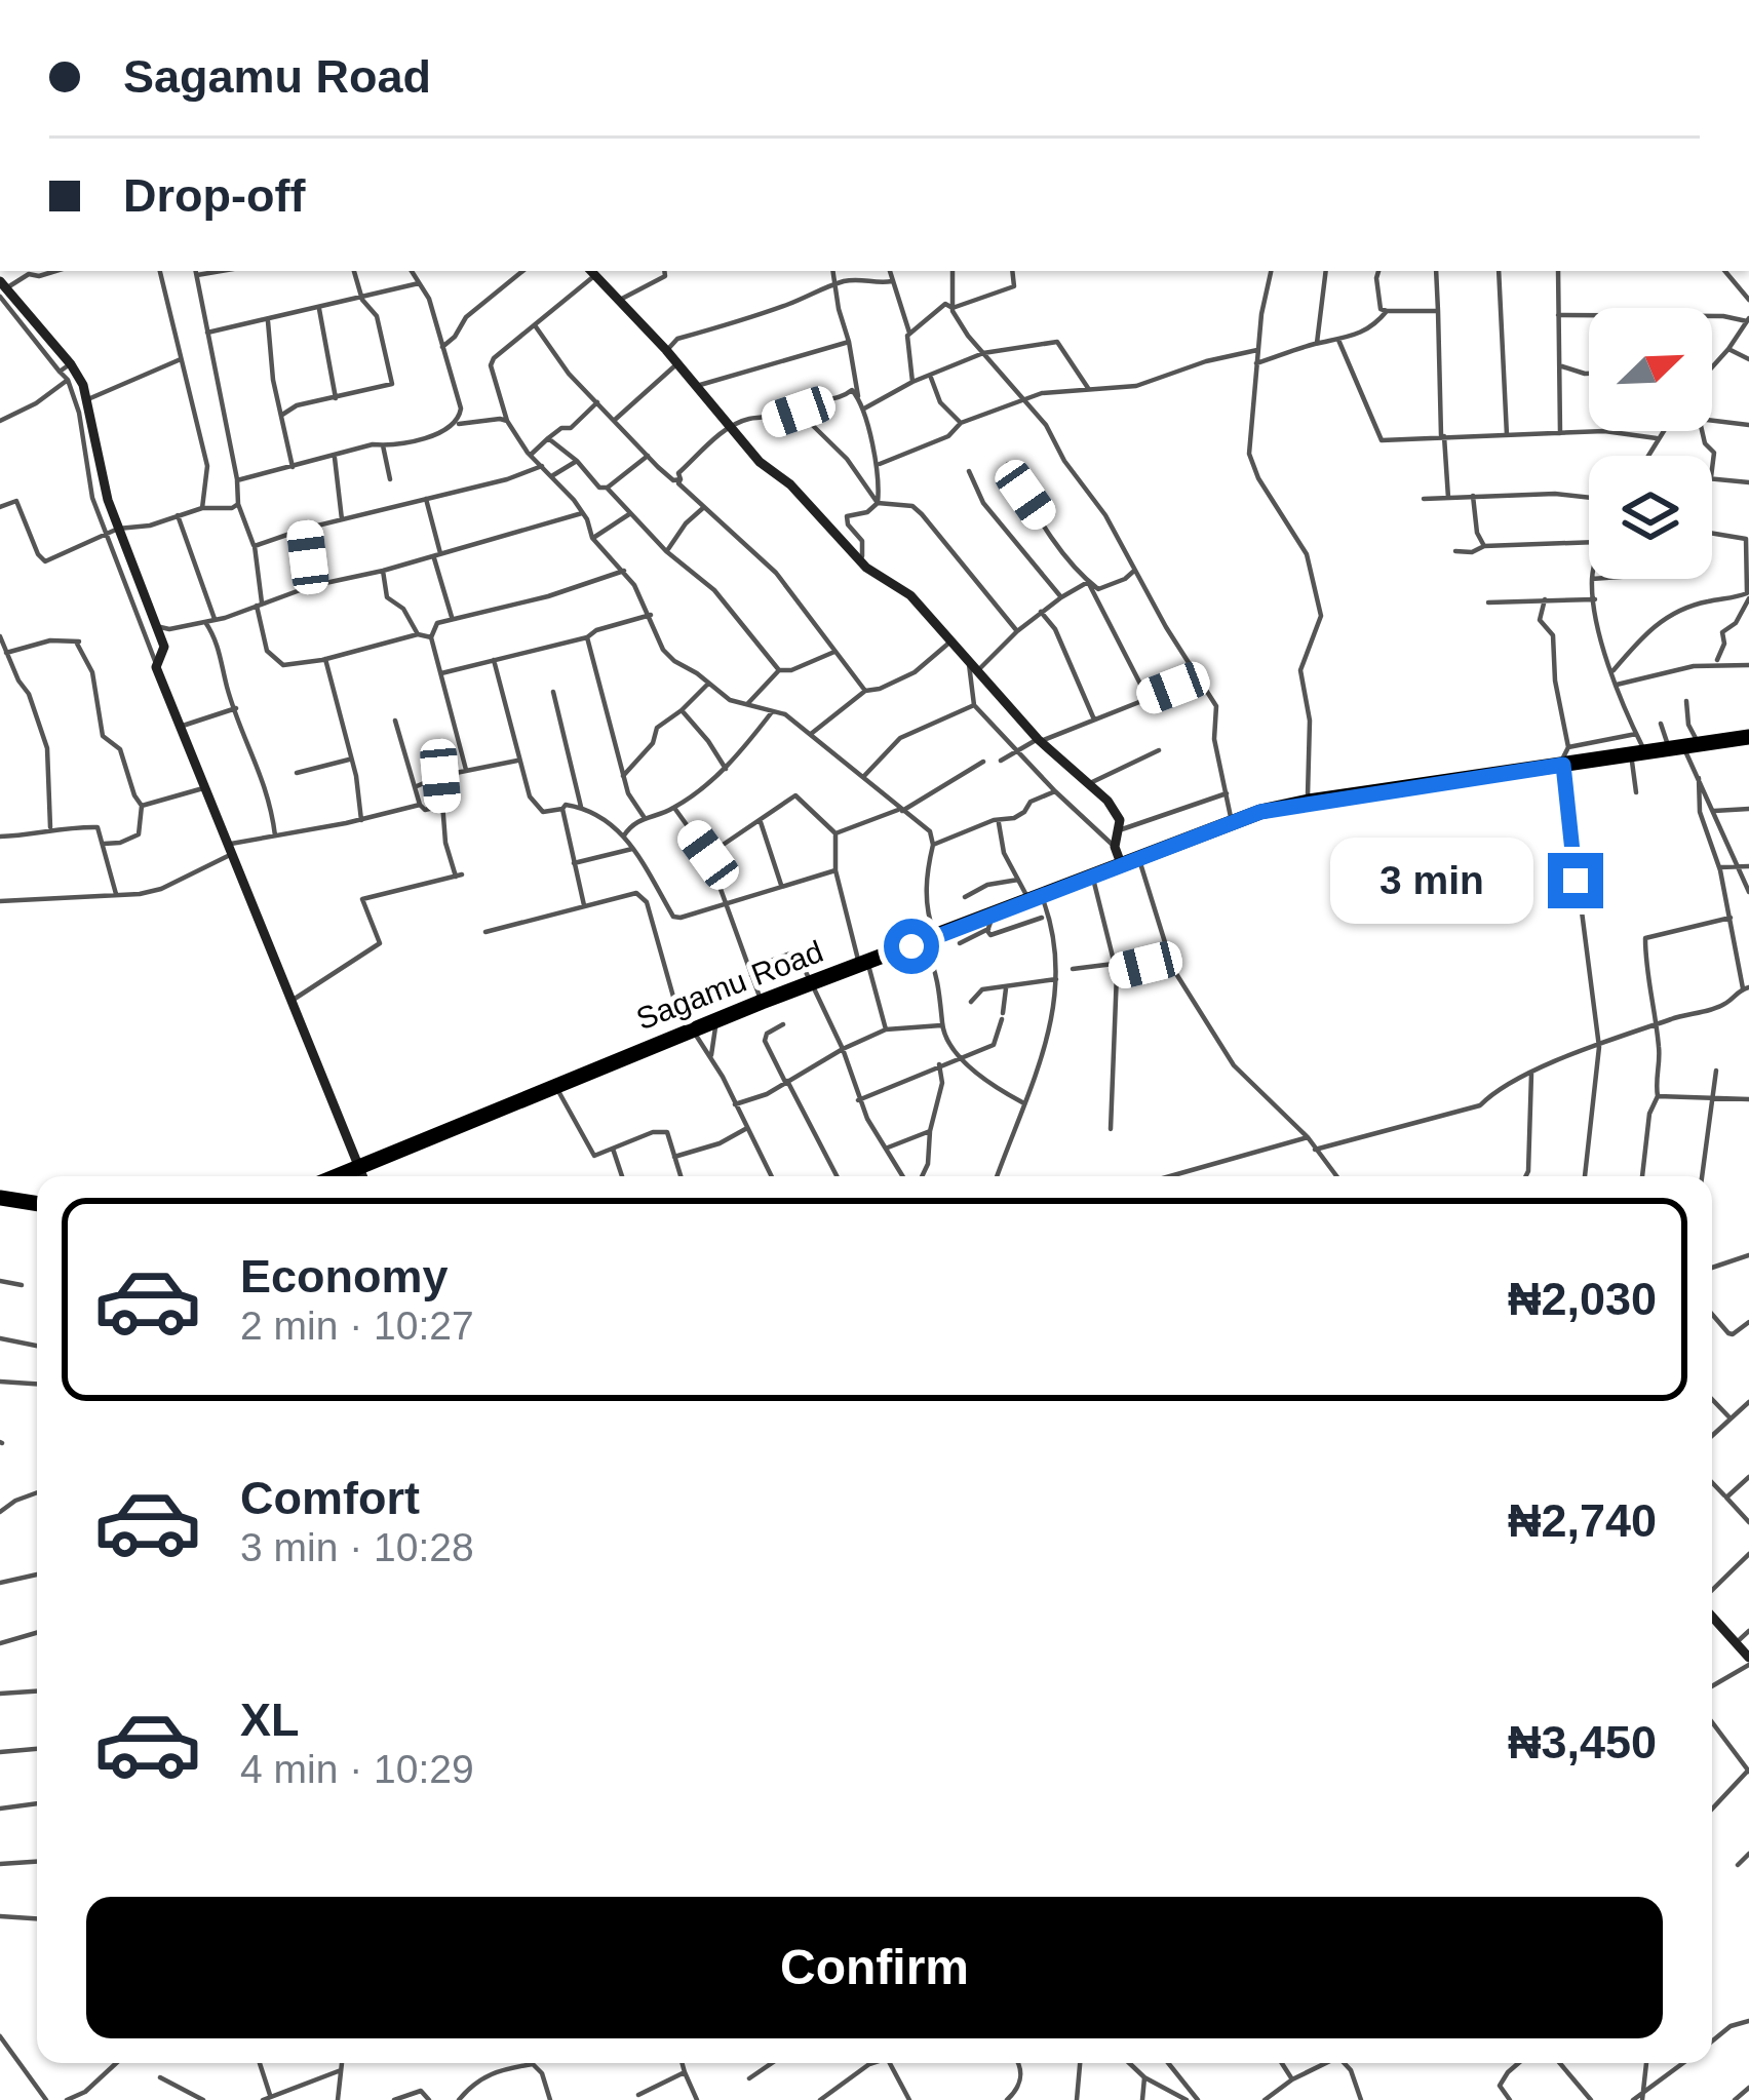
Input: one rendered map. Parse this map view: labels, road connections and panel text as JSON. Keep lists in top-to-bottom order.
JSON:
{
  "streets": {
    "highway": ["Sagamu Road"]
  },
  "north": "top right",
  "page": {
    "banner": ["Sagamu Road", "Drop-off"],
    "bubble": "3 min",
    "list": [
      {
        "name": "Economy",
        "note": "2 min · 10:27",
        "value": "₦2,030"
      },
      {
        "name": "Comfort",
        "note": "3 min · 10:28",
        "value": "₦2,740"
      },
      {
        "name": "XL",
        "note": "4 min · 10:29",
        "value": "₦3,450"
      }
    ],
    "buttons": "Confirm"
  }
}
